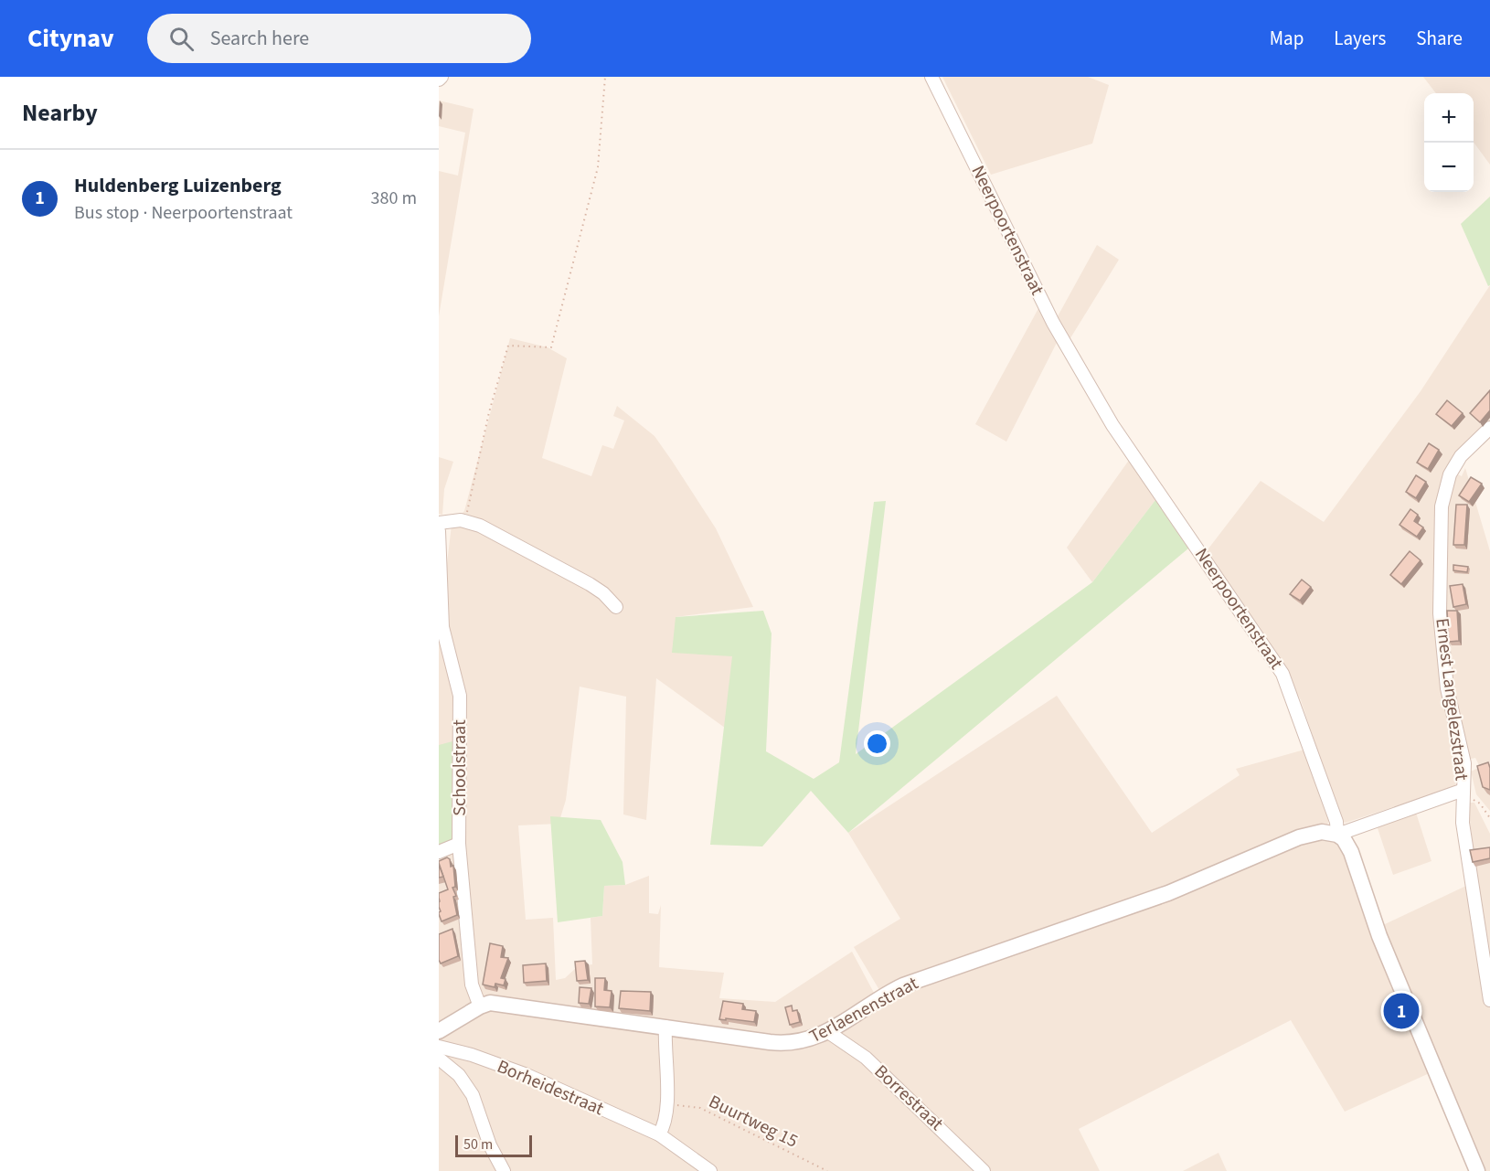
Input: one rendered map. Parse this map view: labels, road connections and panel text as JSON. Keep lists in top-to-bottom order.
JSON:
{
  "streets": {
    "street": [
      "Neerpoortenstraat",
      "Ernest Langelezstraat",
      "Schoolstraat",
      "Terlaenenstraat",
      "Borheidestraat",
      "Borrestraat"
    ],
    "path": ["Buurtweg 15"]
  },
  "crossings": [
    ["Neerpoortenstraat", "Ernest Langelezstraat"],
    ["Neerpoortenstraat", "Terlaenenstraat"],
    ["Ernest Langelezstraat", "Terlaenenstraat"],
    ["Schoolstraat", "Terlaenenstraat"],
    ["Terlaenenstraat", "Borrestraat"]
  ],
  "scale_bar": "50 m",
  "page": {
    "header": "Citynav",
    "search": "Search here",
    "nav": ["Map", "Layers", "Share"],
    "heading": "Nearby",
    "map_buttons": ["+", "−"],
    "list": [
      {
        "mark": "1",
        "name": "Huldenberg Luizenberg",
        "note": "Bus stop · Neerpoortenstraat",
        "value": "380 m"
      }
    ],
    "pins": "1",
    "scale": "50 m"
  }
}
